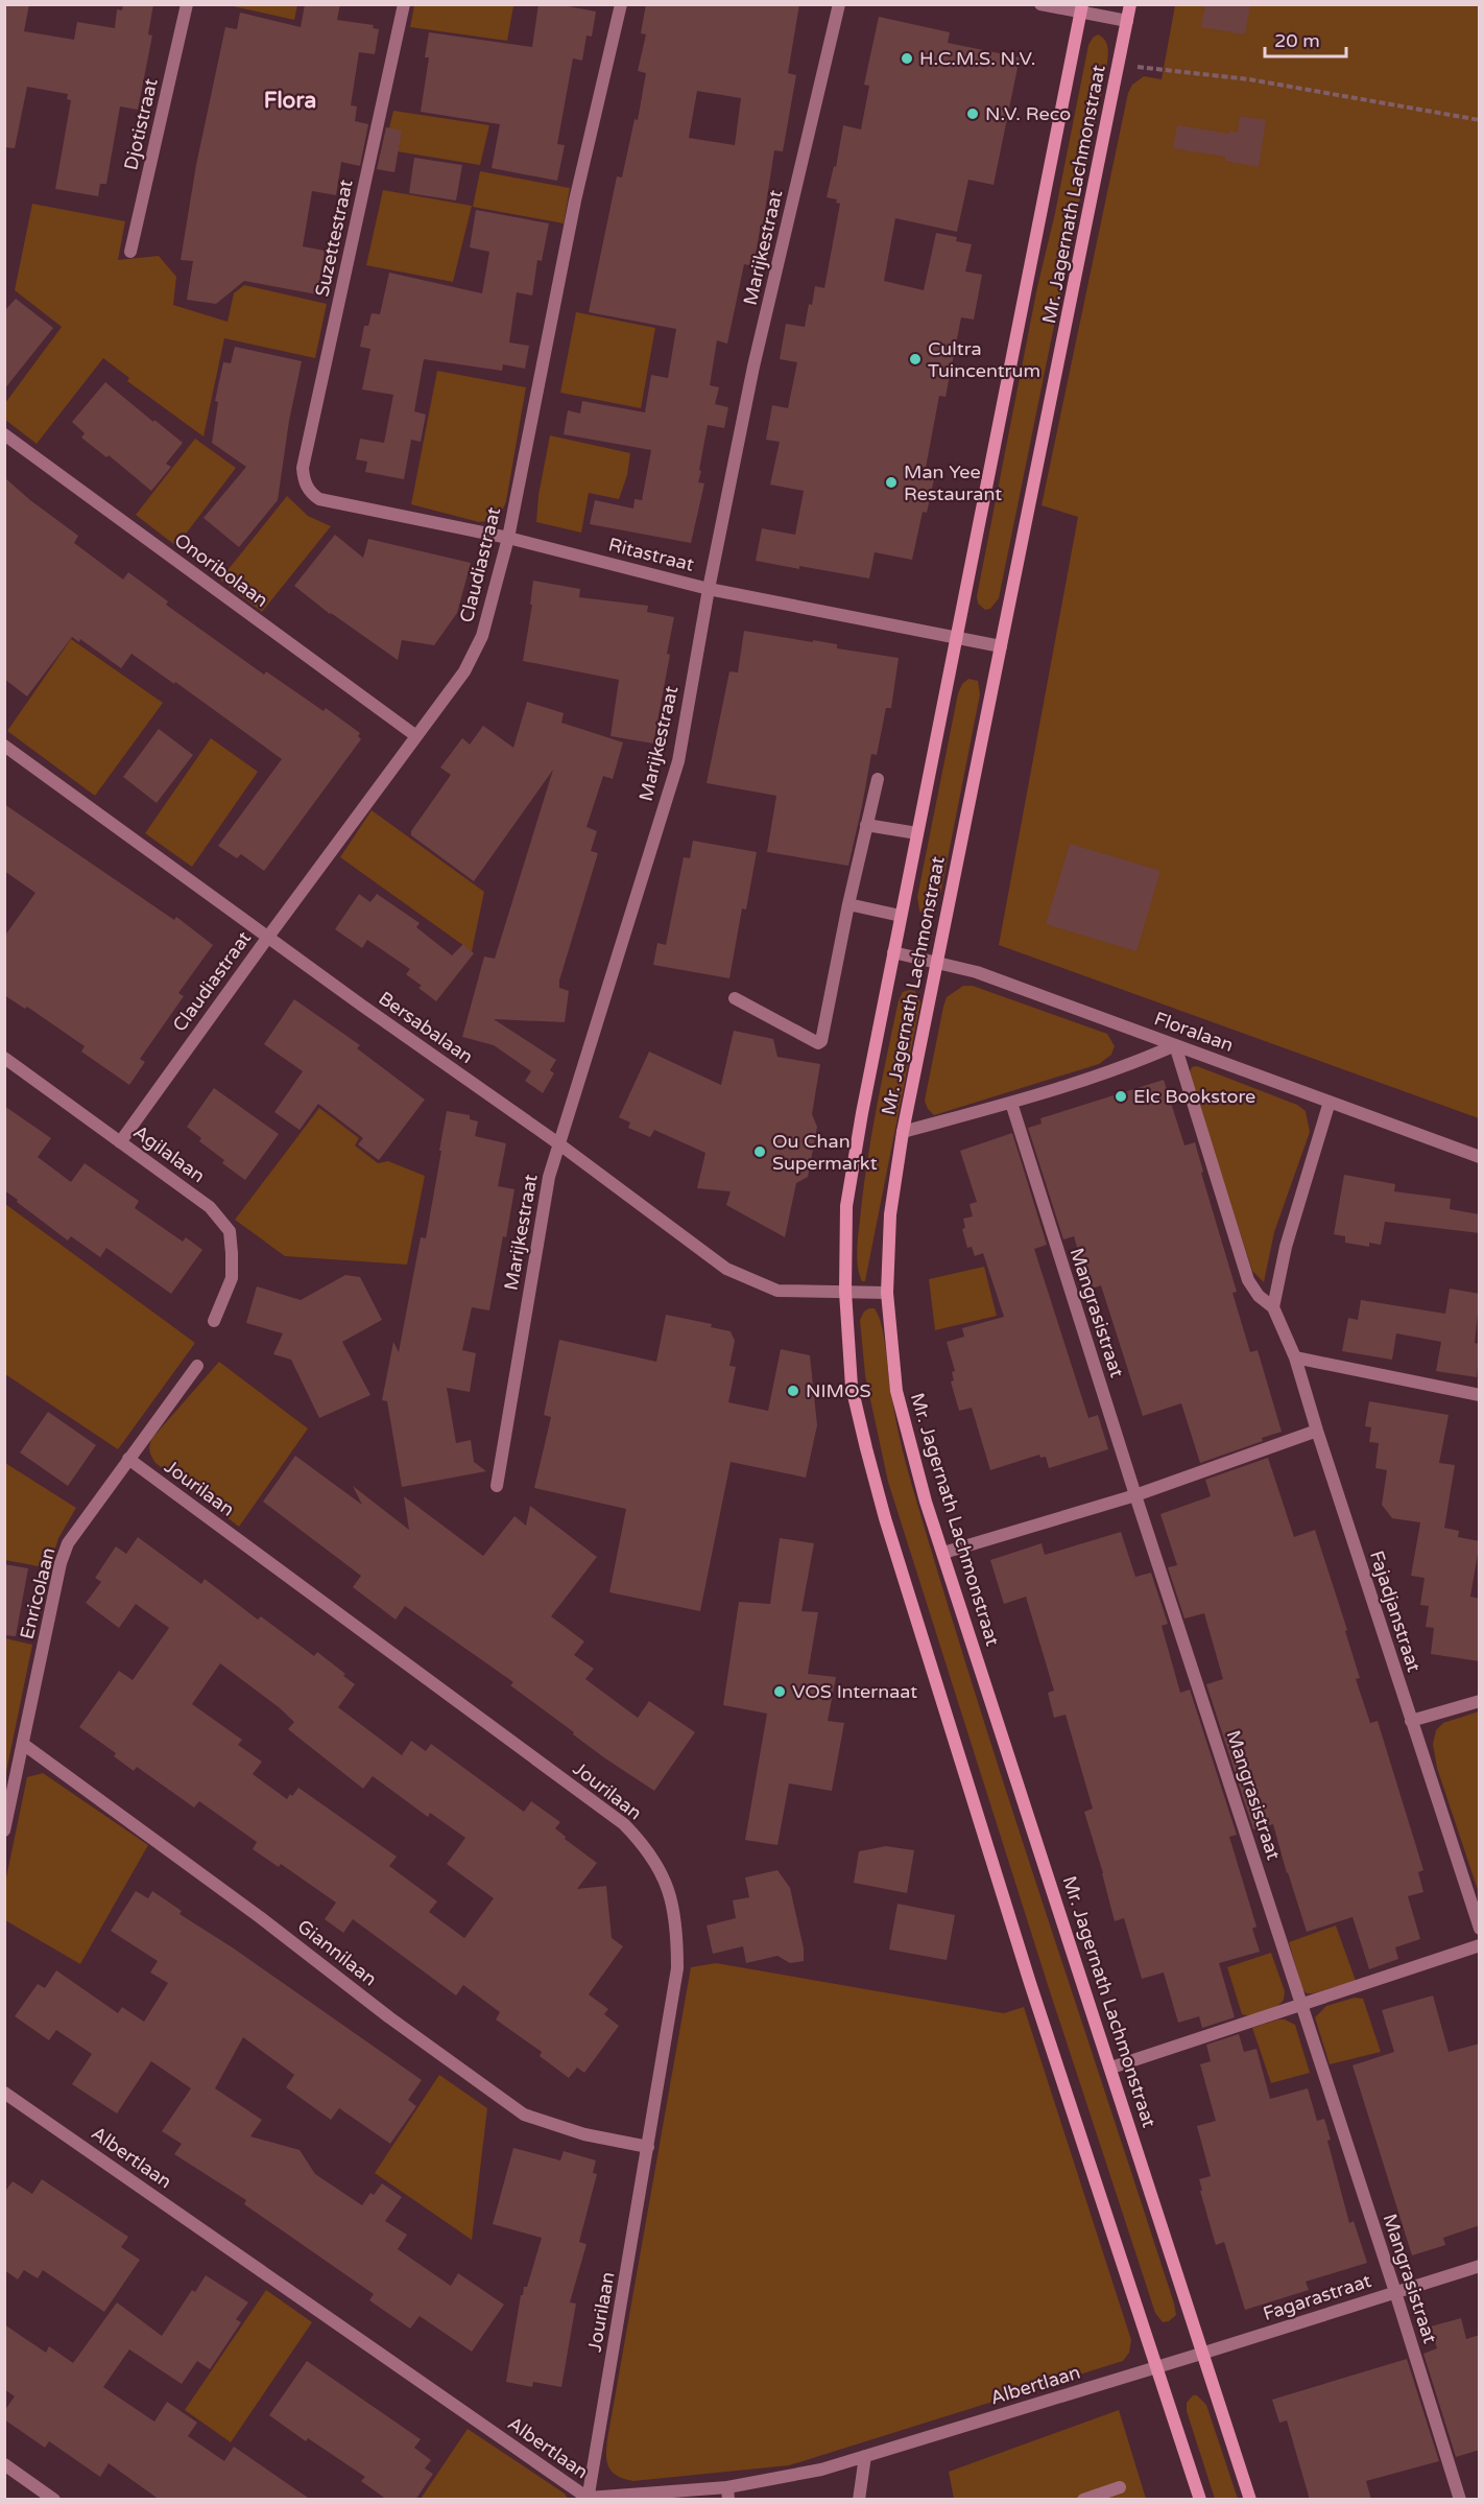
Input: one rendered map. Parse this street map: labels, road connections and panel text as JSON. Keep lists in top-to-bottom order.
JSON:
{
  "streets": {
    "main road": ["Mr. Jagernath Lachmonstraat"],
    "street": [
      "Djotistraat",
      "Suzettestraat",
      "Marijkestraat",
      "Ritastraat",
      "Claudiastraat",
      "Onoribolaan",
      "Bersabalaan",
      "Floralaan",
      "Agilalaan",
      "Mangrasistraat",
      "Jourilaan",
      "Enricolaan",
      "Fajadjanstraat",
      "Giannilaan",
      "Albertlaan",
      "Fagarastraat"
    ]
  },
  "crossings": [
    ["Mr. Jagernath Lachmonstraat", "Ritastraat"],
    ["Mr. Jagernath Lachmonstraat", "Bersabalaan"],
    ["Mr. Jagernath Lachmonstraat", "Floralaan"],
    ["Mr. Jagernath Lachmonstraat", "Albertlaan"],
    ["Mr. Jagernath Lachmonstraat", "Fagarastraat"],
    ["Suzettestraat", "Ritastraat"],
    ["Marijkestraat", "Ritastraat"],
    ["Marijkestraat", "Bersabalaan"],
    ["Ritastraat", "Claudiastraat"],
    ["Claudiastraat", "Onoribolaan"],
    ["Claudiastraat", "Bersabalaan"],
    ["Claudiastraat", "Agilalaan"],
    ["Floralaan", "Fajadjanstraat"],
    ["Mangrasistraat", "Fagarastraat"],
    ["Jourilaan", "Enricolaan"],
    ["Jourilaan", "Giannilaan"],
    ["Jourilaan", "Albertlaan"],
    ["Enricolaan", "Giannilaan"],
    ["Albertlaan", "Fagarastraat"]
  ],
  "districts": ["Flora"],
  "places": [
    "H.C.M.S. N.V.",
    "N.V. Reco",
    "Cultra Tuincentrum",
    "Man Yee Restaurant",
    "Elc Bookstore",
    "Ou Chan Supermarkt",
    "NIMOS",
    "VOS Internaat"
  ],
  "scale_bar": "20 m"
}
